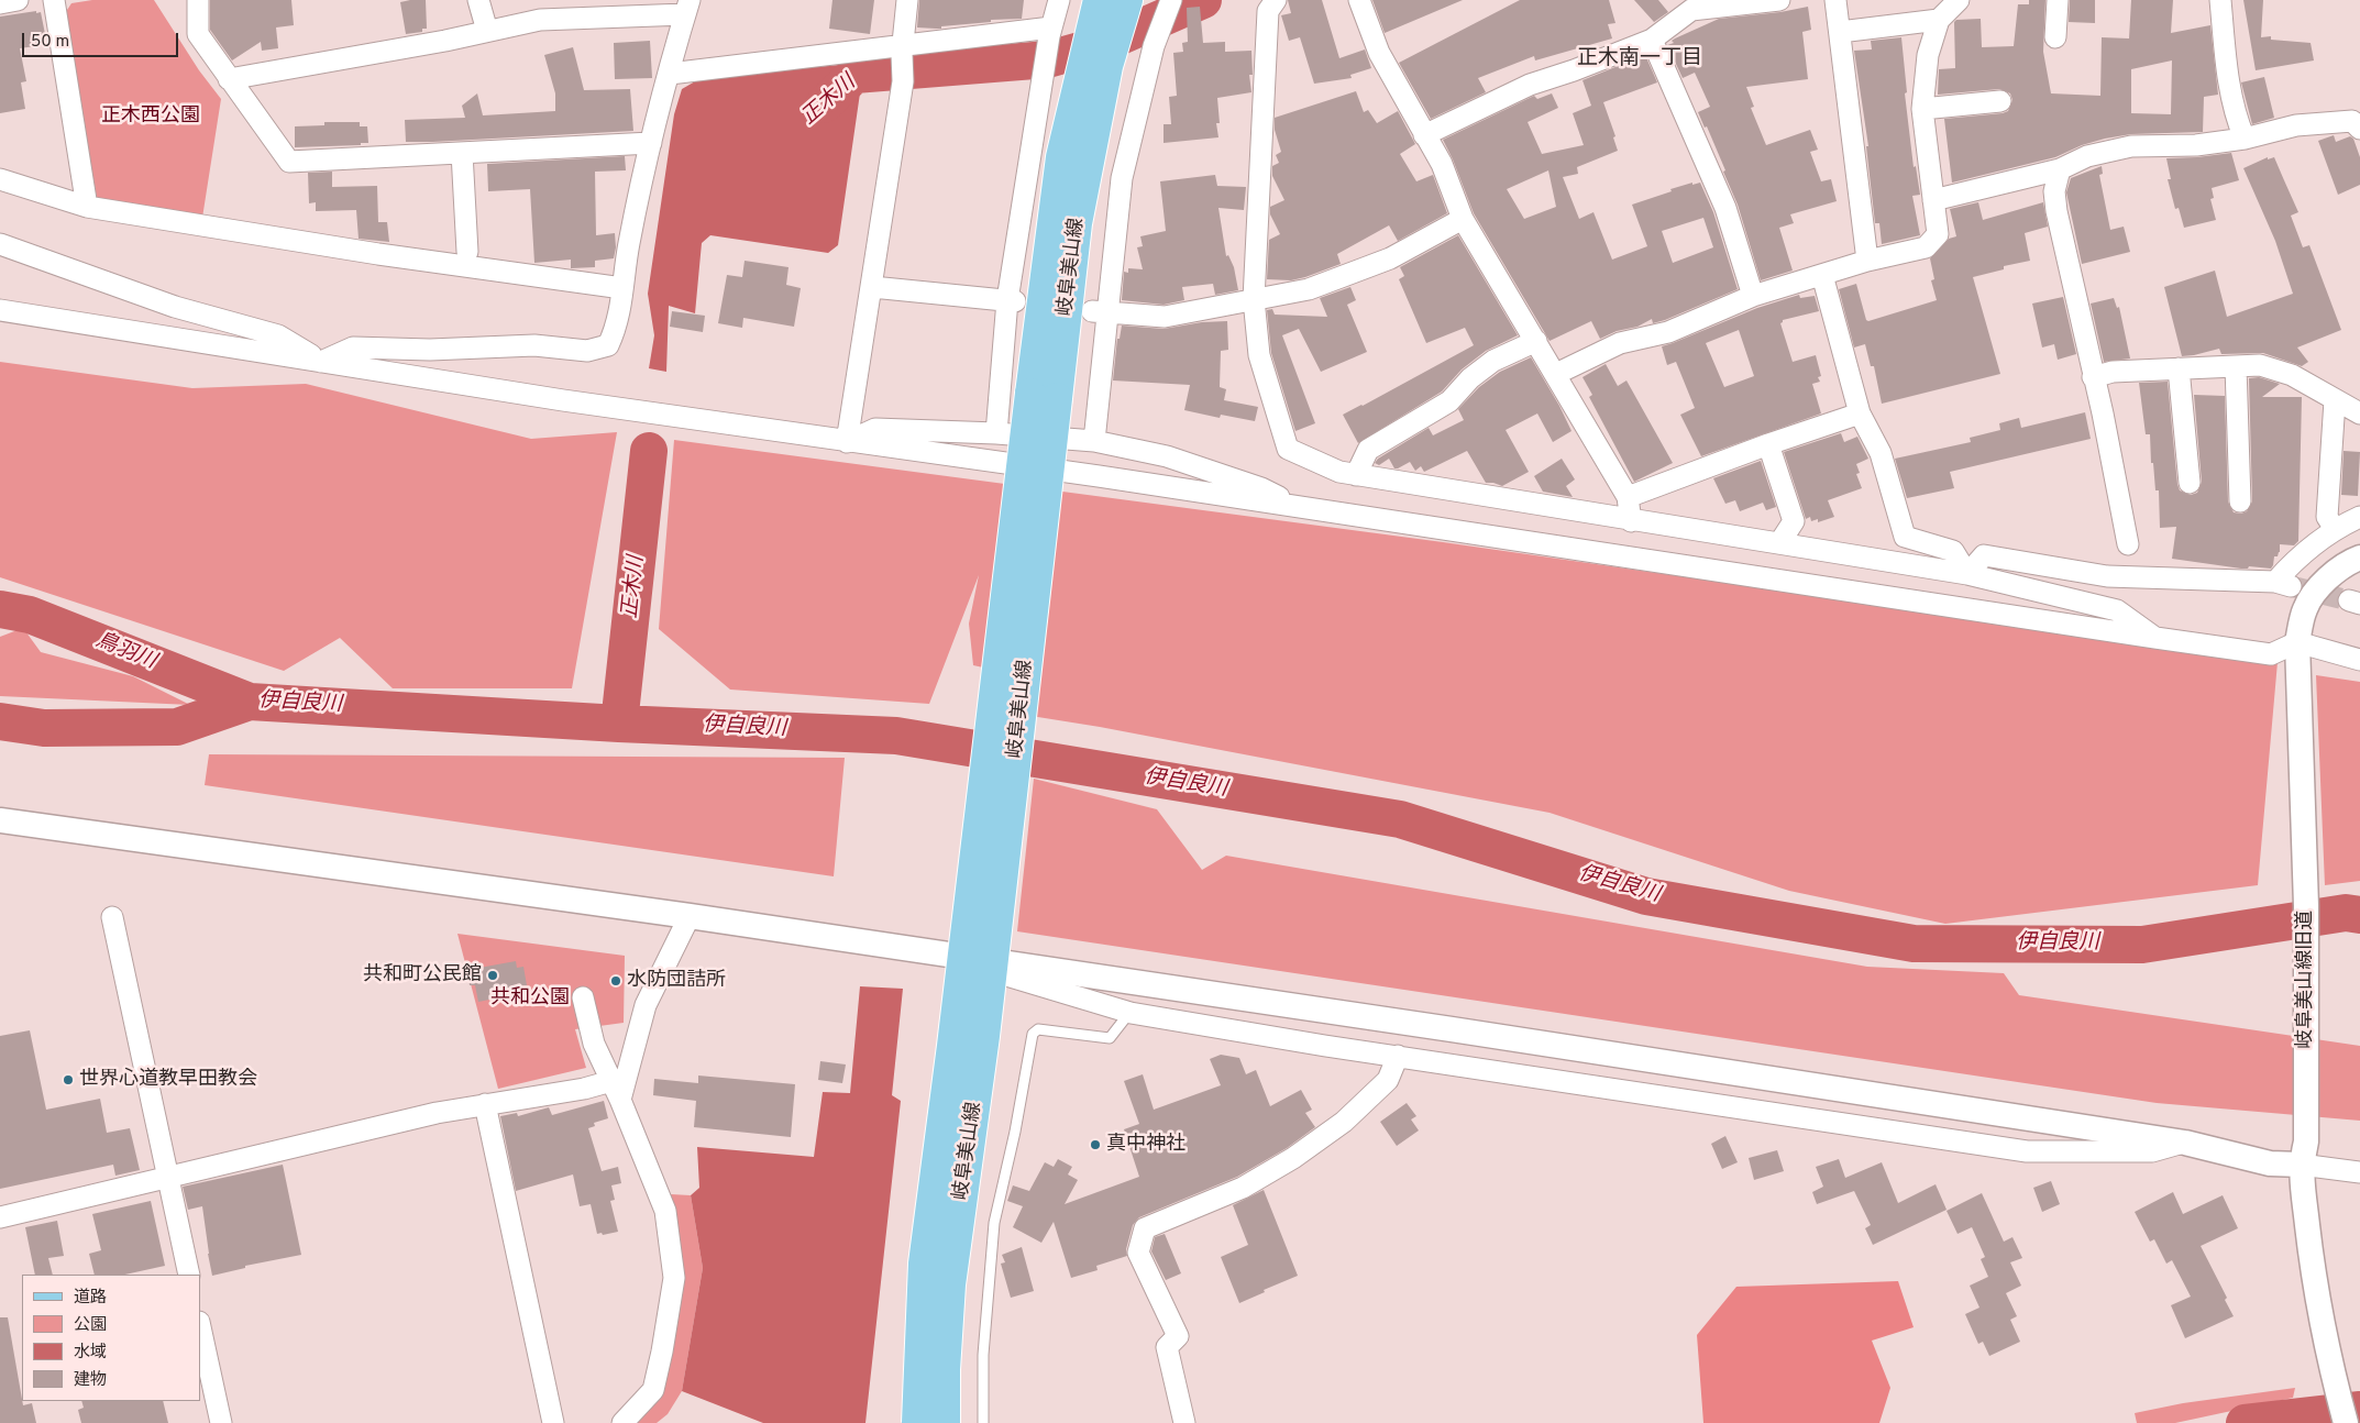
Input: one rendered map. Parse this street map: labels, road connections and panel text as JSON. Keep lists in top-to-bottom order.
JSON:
{
  "streets": {
    "main road": ["岐阜美山線"],
    "street": ["岐阜美山線旧道"]
  },
  "districts": ["正木南一丁目"],
  "water": ["正木川", "鳥羽川", "伊自良川"],
  "parks": ["正木西公園", "共和公園"],
  "places": [
    "共和町公民館",
    "水防団詰所",
    "世界心道教早田教会",
    "真中神社"
  ],
  "legend": [
    "道路",
    "公園",
    "水域",
    "建物"
  ],
  "scale_bar": "50 m"
}
